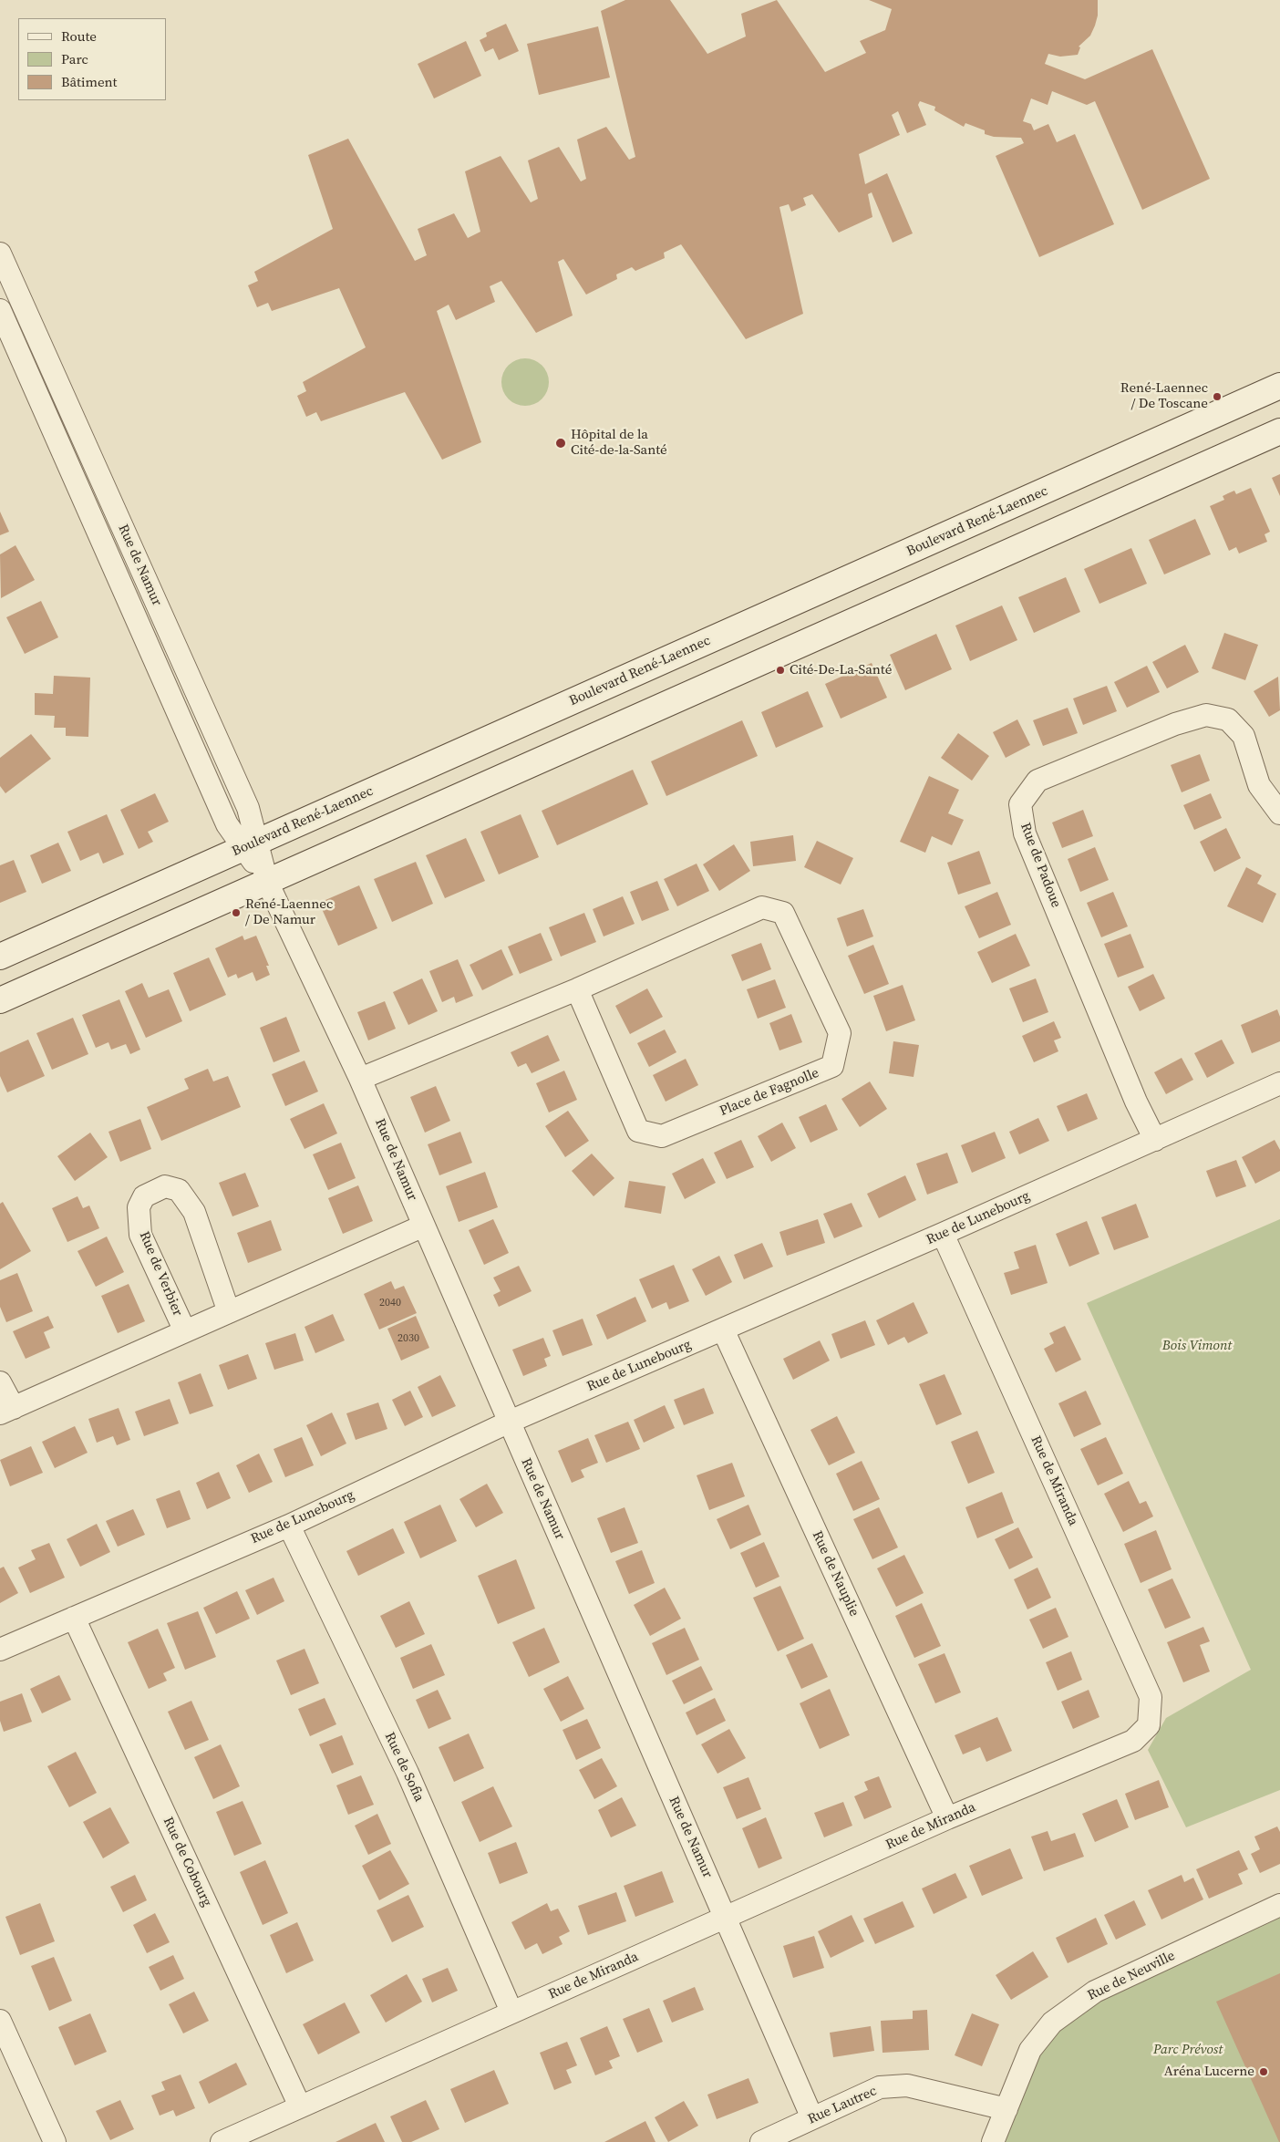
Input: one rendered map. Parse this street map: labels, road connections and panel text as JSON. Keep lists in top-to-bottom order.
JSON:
{
  "streets": {
    "street": [
      "Boulevard René-Laennec",
      "Rue de Namur",
      "Rue de Padoue",
      "Place de Fagnolle",
      "Rue de Lunebourg",
      "Rue de Verbier",
      "Rue de Miranda",
      "Rue de Nauplie",
      "Rue de Sofia",
      "Rue de Cobourg",
      "Rue de Neuville",
      "Rue Lautrec"
    ]
  },
  "crossings": [
    ["Boulevard René-Laennec", "Rue de Namur"],
    ["Rue de Namur", "Place de Fagnolle"],
    ["Rue de Namur", "Rue de Lunebourg"],
    ["Rue de Namur", "Rue de Verbier"],
    ["Rue de Namur", "Rue de Miranda"],
    ["Rue de Namur", "Rue Lautrec"],
    ["Rue de Padoue", "Rue de Lunebourg"],
    ["Rue de Lunebourg", "Rue de Miranda"],
    ["Rue de Lunebourg", "Rue de Nauplie"],
    ["Rue de Lunebourg", "Rue de Sofia"],
    ["Rue de Lunebourg", "Rue de Cobourg"],
    ["Rue de Miranda", "Rue de Nauplie"],
    ["Rue de Miranda", "Rue de Sofia"],
    ["Rue de Miranda", "Rue de Cobourg"],
    ["Rue de Neuville", "Rue Lautrec"]
  ],
  "parks": ["Bois Vimont", "Parc Prévost"],
  "places": [
    "René-Laennec / De Toscane",
    "Hôpital de la Cité-de-la-Santé",
    "Cité-De-La-Santé",
    "René-Laennec / De Namur",
    "Aréna Lucerne"
  ],
  "house_numbers": ["2040", "2030"],
  "legend": ["Route", "Parc", "Bâtiment"]
}
